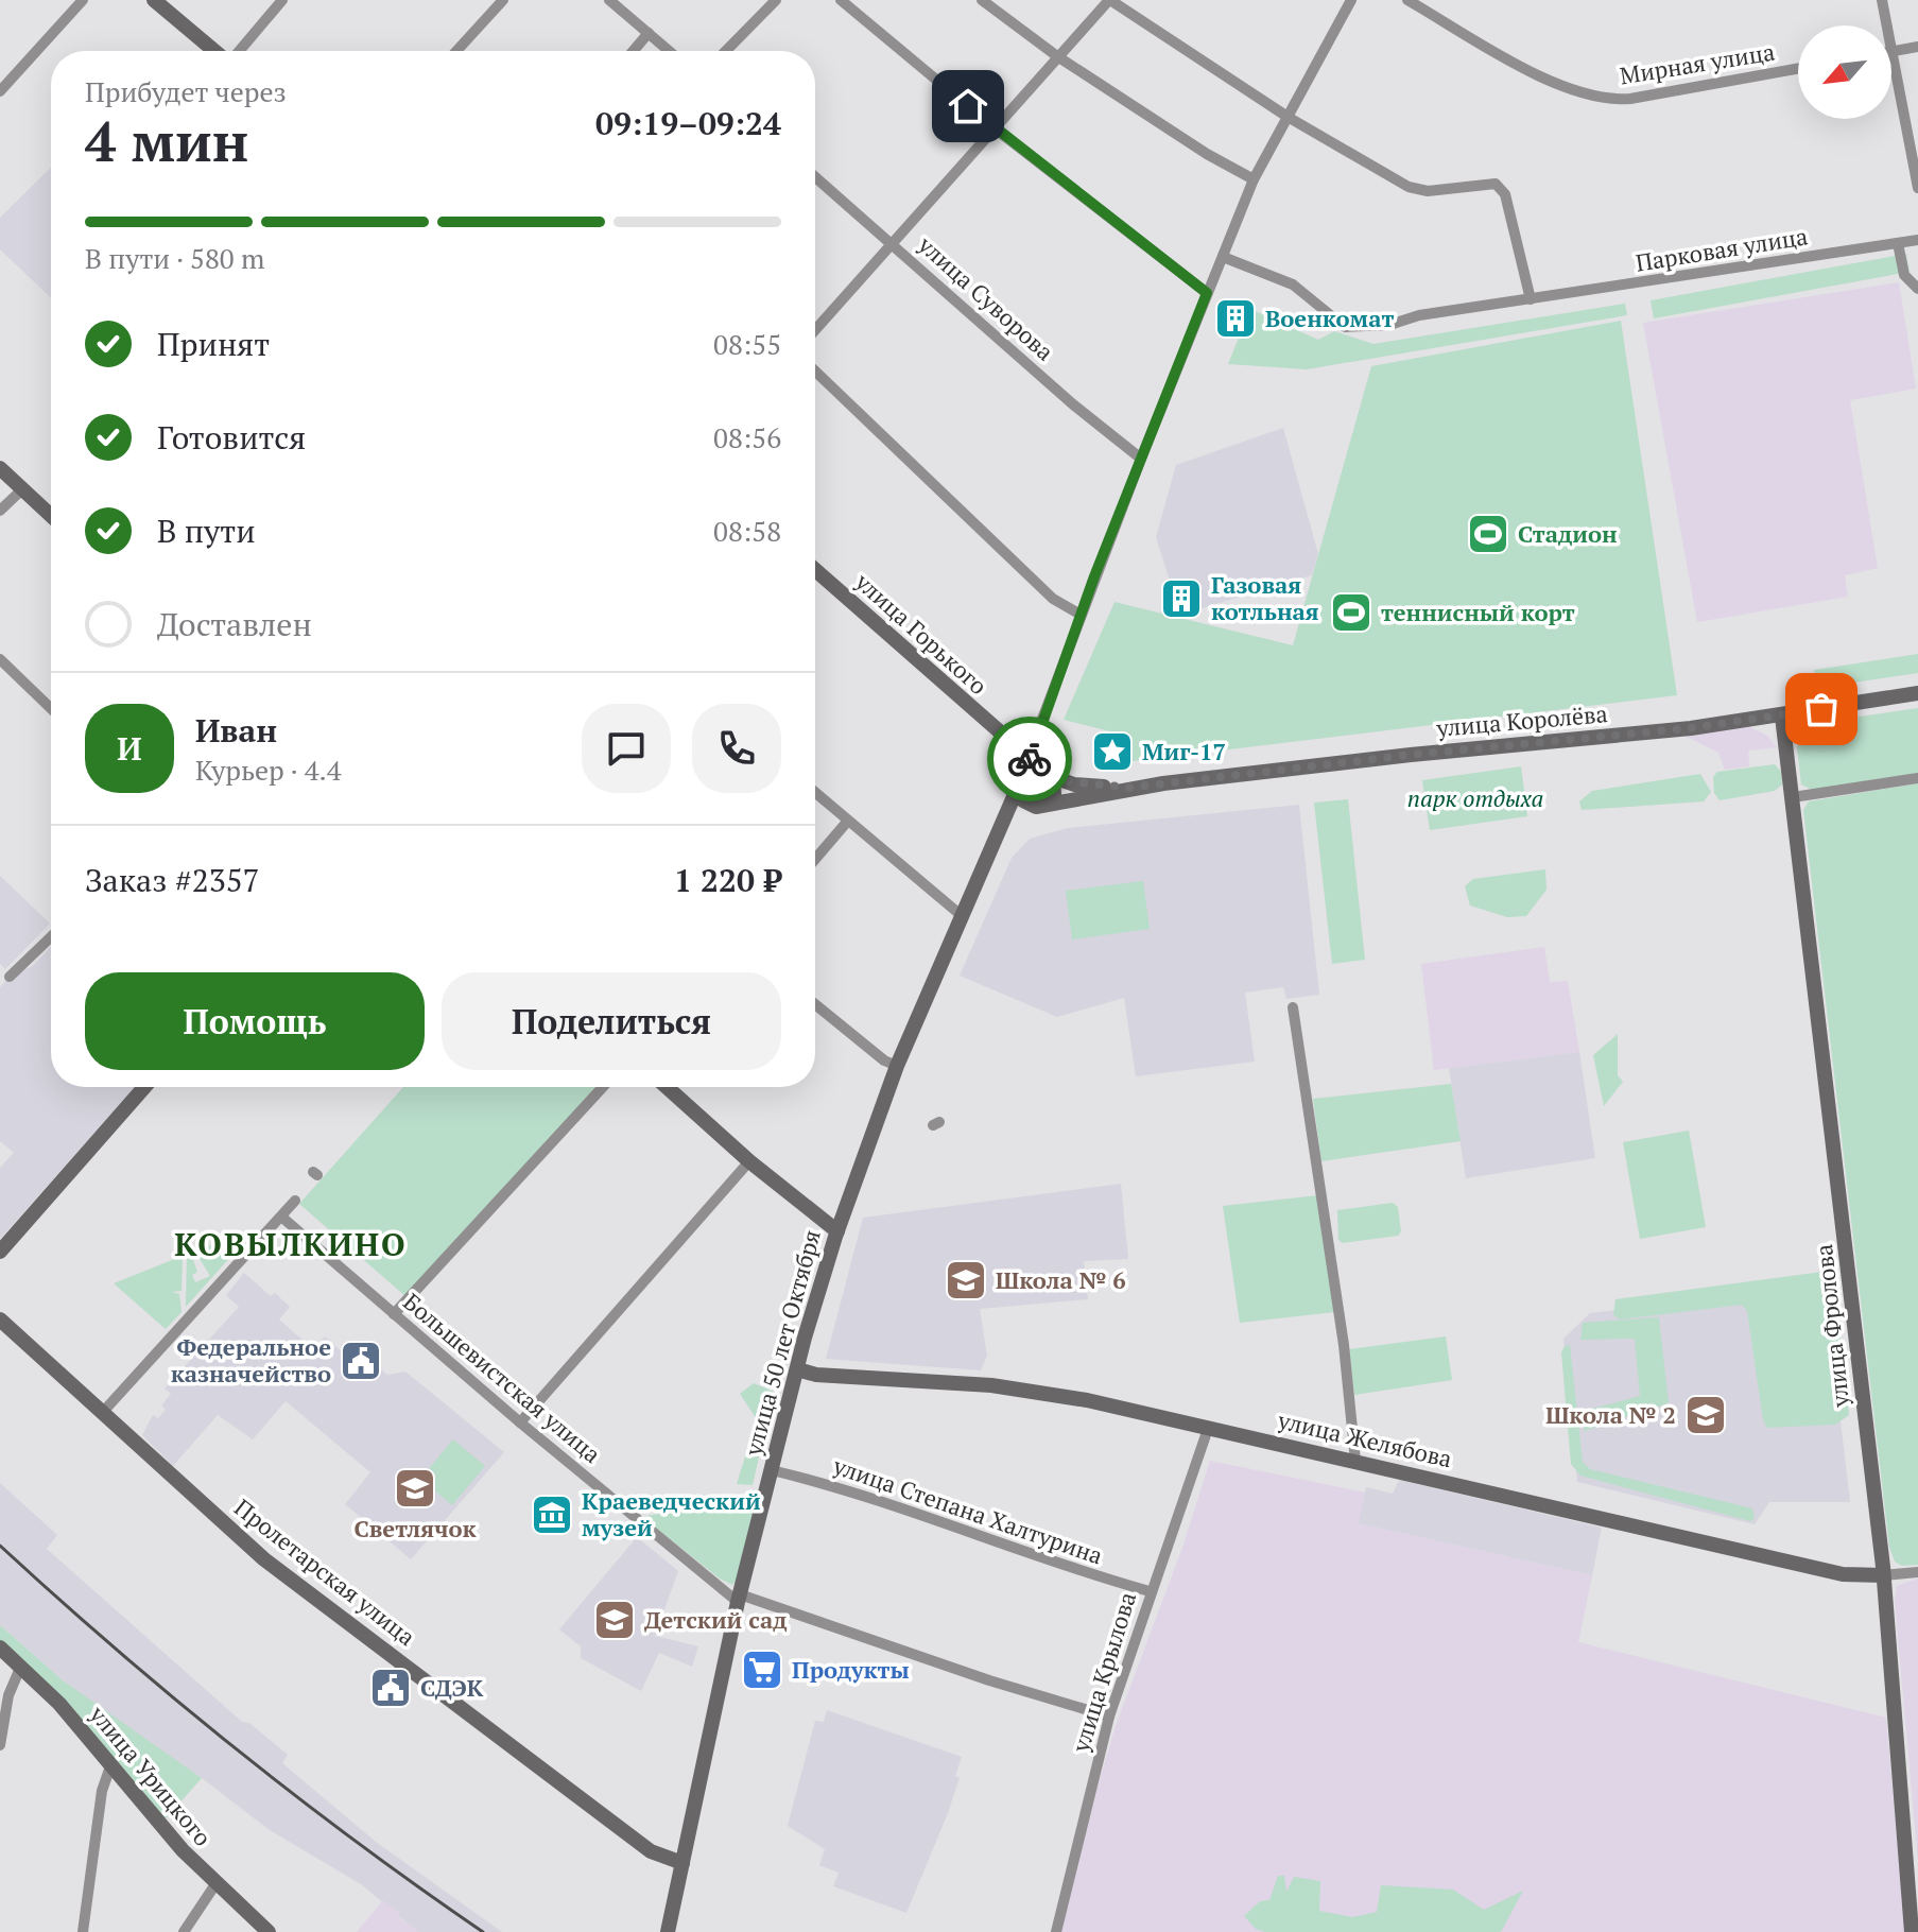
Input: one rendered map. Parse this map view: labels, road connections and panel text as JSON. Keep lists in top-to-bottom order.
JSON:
{
  "streets": {
    "street": [
      "Мирная улица",
      "Парковая улица",
      "улица Суворова",
      "улица Горького",
      "улица Королёва",
      "улица Фролова",
      "улица 50 лет Октября",
      "Большевистская улица",
      "улица Желябова",
      "улица Степана Халтурина",
      "Пролетарская улица",
      "улица Крылова",
      "улица Урицкого"
    ]
  },
  "crossings": [
    ["улица Горького", "улица Королёва"],
    ["улица Горького", "улица 50 лет Октября"],
    ["улица Королёва", "улица Фролова"],
    ["улица Королёва", "улица 50 лет Октября"],
    ["улица Фролова", "улица Желябова"],
    ["улица 50 лет Октября", "Большевистская улица"],
    ["улица 50 лет Октября", "улица Желябова"],
    ["улица 50 лет Октября", "улица Степана Халтурина"],
    ["улица 50 лет Октября", "Пролетарская улица"],
    ["Большевистская улица", "улица Крылова"],
    ["улица Желябова", "улица Крылова"],
    ["улица Степана Халтурина", "улица Крылова"]
  ],
  "districts": ["КОВЫЛКИНО"],
  "parks": ["парк отдыха"],
  "places": {
    "building": ["Военкомат", "Газовая котльная"],
    "sports": ["Стадион", "теннисный корт"],
    "place": ["Миг-17"],
    "school or university": [
      "Школа № 6",
      "Школа № 2",
      "Светлячок",
      "Детский сад"
    ],
    "public building": ["Федеральное казначейство", "СДЭК"],
    "museum": ["Краеведческий музей"],
    "supermarket": ["Продукты"]
  },
  "north": "bottom left",
  "page": {
    "heading": ["4 мин", "Прибудет через", "09:19–09:24"],
    "panel": [
      "Иван",
      "Курьер · 4.4",
      "Заказ #2357",
      "1 220 ₽"
    ],
    "bar": "В пути · 580 m",
    "list": [
      ["Принят", "08:55"],
      ["Готовится", "08:56"],
      ["В пути", "08:58"],
      "Доставлен"
    ],
    "round": "И",
    "buttons": ["Помощь", "Поделиться"]
  }
}
